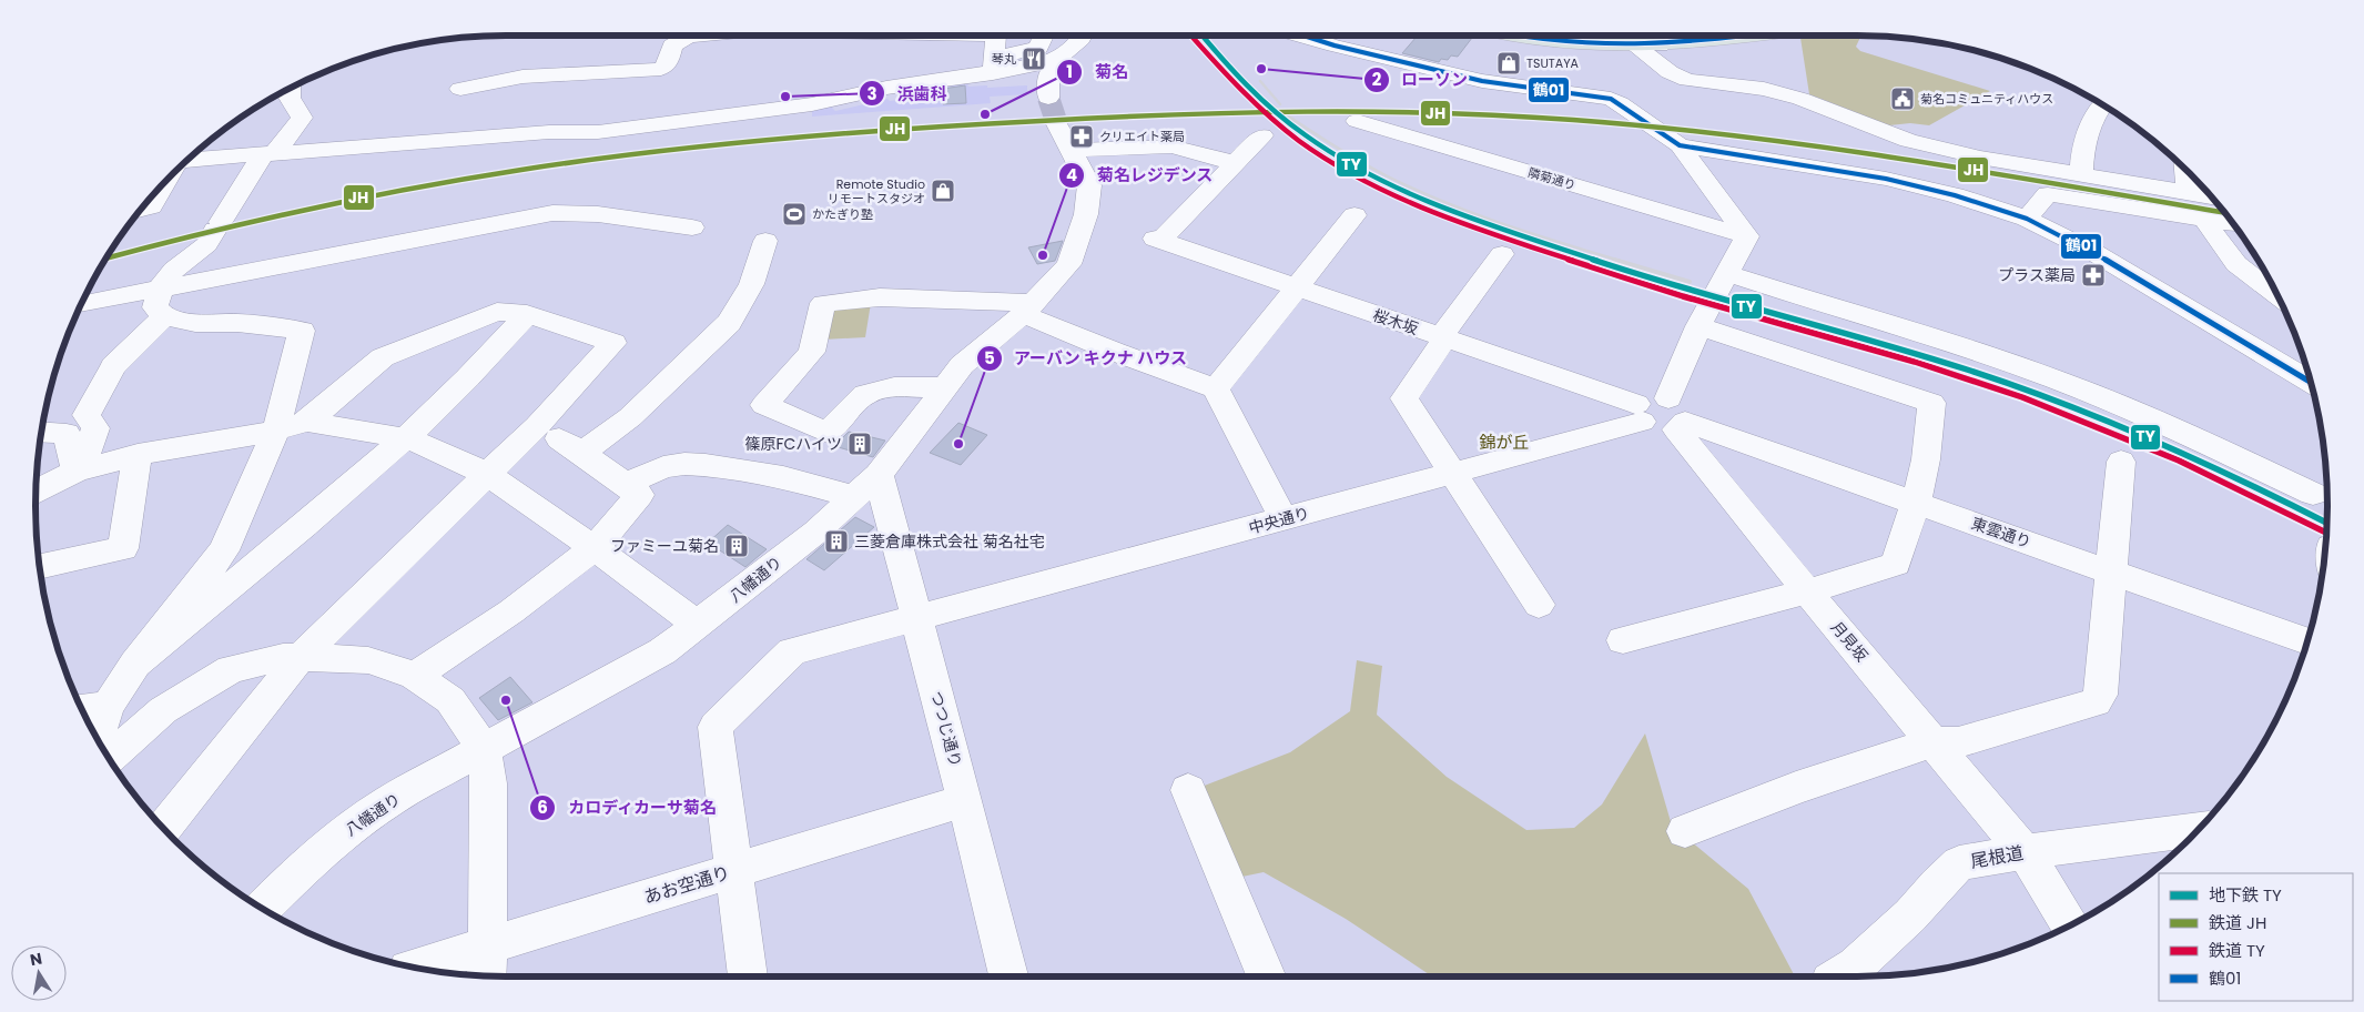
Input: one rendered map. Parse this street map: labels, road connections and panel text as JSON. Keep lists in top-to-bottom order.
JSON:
{
  "streets": {
    "street": [
      "隣菊通り",
      "桜木坂",
      "中央通り",
      "東雲通り",
      "八幡通り",
      "月見坂",
      "つつじ通り",
      "尾根道",
      "あお空通り"
    ]
  },
  "crossings": [
    ["桜木坂", "中央通り"],
    ["中央通り", "東雲通り"],
    ["中央通り", "月見坂"],
    ["中央通り", "つつじ通り"],
    ["中央通り", "あお空通り"],
    ["東雲通り", "月見坂"],
    ["八幡通り", "つつじ通り"],
    ["月見坂", "尾根道"],
    ["つつじ通り", "あお空通り"]
  ],
  "districts": ["錦が丘"],
  "places": {
    "restaurant": ["琴丸"],
    "shop": ["TSUTAYA", "Remote Studio リモートスタジオ"],
    "other": [
      "ローソン",
      "浜歯科",
      "菊名",
      "菊名レジデンス",
      "アーバン キクナ ハウス",
      "カロディカーサ菊名"
    ],
    "public building": ["菊名コミュニティハウス"],
    "pharmacy": ["クリエイト薬局", "プラス薬局"],
    "sports": ["かたぎり塾"],
    "building": ["篠原FCハイツ", "三菱倉庫株式会社 菊名社宅", "ファミーユ菊名"]
  },
  "lines": [
    "metro line TY",
    "rail line TY",
    "transit line 鶴01",
    "rail line JH"
  ],
  "legend": [
    "地下鉄 TY",
    "鉄道 JH",
    "鉄道 TY",
    "鶴01"
  ],
  "north": "top"
}
